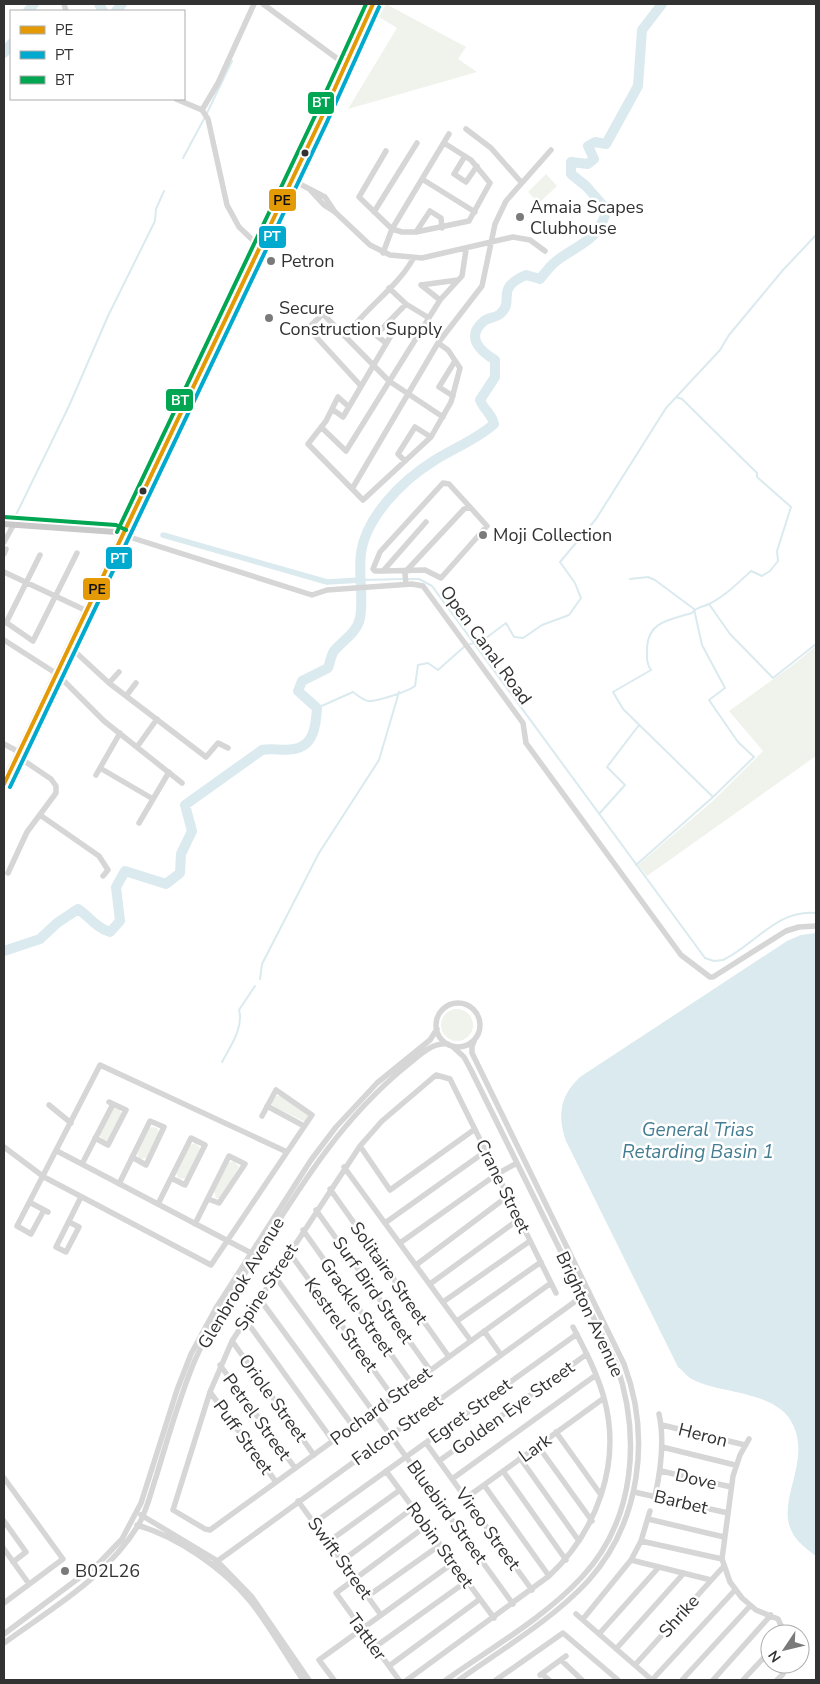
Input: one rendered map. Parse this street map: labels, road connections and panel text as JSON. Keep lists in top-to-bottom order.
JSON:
{
  "streets": {
    "main road": ["Open Canal Road"],
    "street": [
      "Crane Street",
      "Solitaire Street",
      "Glenbrook Avenue",
      "Spine Street",
      "Surf Bird Street",
      "Grackle Street",
      "Brighton Avenue",
      "Kestrel Street",
      "Oriole Street",
      "Pochard Street",
      "Golden Eye Street",
      "Egret Street",
      "Petrel Street",
      "Falcon Street",
      "Heron",
      "Puff Street",
      "Lark",
      "Dove",
      "Barbet",
      "Bluebird Street",
      "Vireo Street",
      "Robin Street",
      "Swift Street",
      "Shrike",
      "Tattler"
    ]
  },
  "crossings": [
    ["Crane Street", "Spine Street"],
    ["Crane Street", "Pochard Street"],
    ["Solitaire Street", "Spine Street"],
    ["Solitaire Street", "Pochard Street"],
    ["Glenbrook Avenue", "Brighton Avenue"],
    ["Spine Street", "Surf Bird Street"],
    ["Spine Street", "Grackle Street"],
    ["Spine Street", "Kestrel Street"],
    ["Spine Street", "Oriole Street"],
    ["Spine Street", "Pochard Street"],
    ["Spine Street", "Petrel Street"],
    ["Spine Street", "Puff Street"],
    ["Spine Street", "Bluebird Street"],
    ["Surf Bird Street", "Pochard Street"],
    ["Grackle Street", "Pochard Street"],
    ["Brighton Avenue", "Falcon Street"],
    ["Brighton Avenue", "Barbet"],
    ["Kestrel Street", "Pochard Street"],
    ["Oriole Street", "Pochard Street"],
    ["Pochard Street", "Petrel Street"],
    ["Pochard Street", "Puff Street"],
    ["Pochard Street", "Bluebird Street"],
    ["Golden Eye Street", "Vireo Street"],
    ["Egret Street", "Bluebird Street"],
    ["Egret Street", "Vireo Street"],
    ["Egret Street", "Robin Street"],
    ["Egret Street", "Swift Street"],
    ["Falcon Street", "Bluebird Street"],
    ["Falcon Street", "Swift Street"],
    ["Lark", "Vireo Street"],
    ["Swift Street", "Tattler"]
  ],
  "water": ["General Trias Retarding Basin 1"],
  "places": [
    "Amaia Scapes Clubhouse",
    "Petron",
    "Secure Construction Supply",
    "Moji Collection",
    "B02L26"
  ],
  "lines": ["transit line PE", "transit line BT", "transit line PT"],
  "legend": ["PE", "PT", "BT"],
  "north": "bottom left"
}
